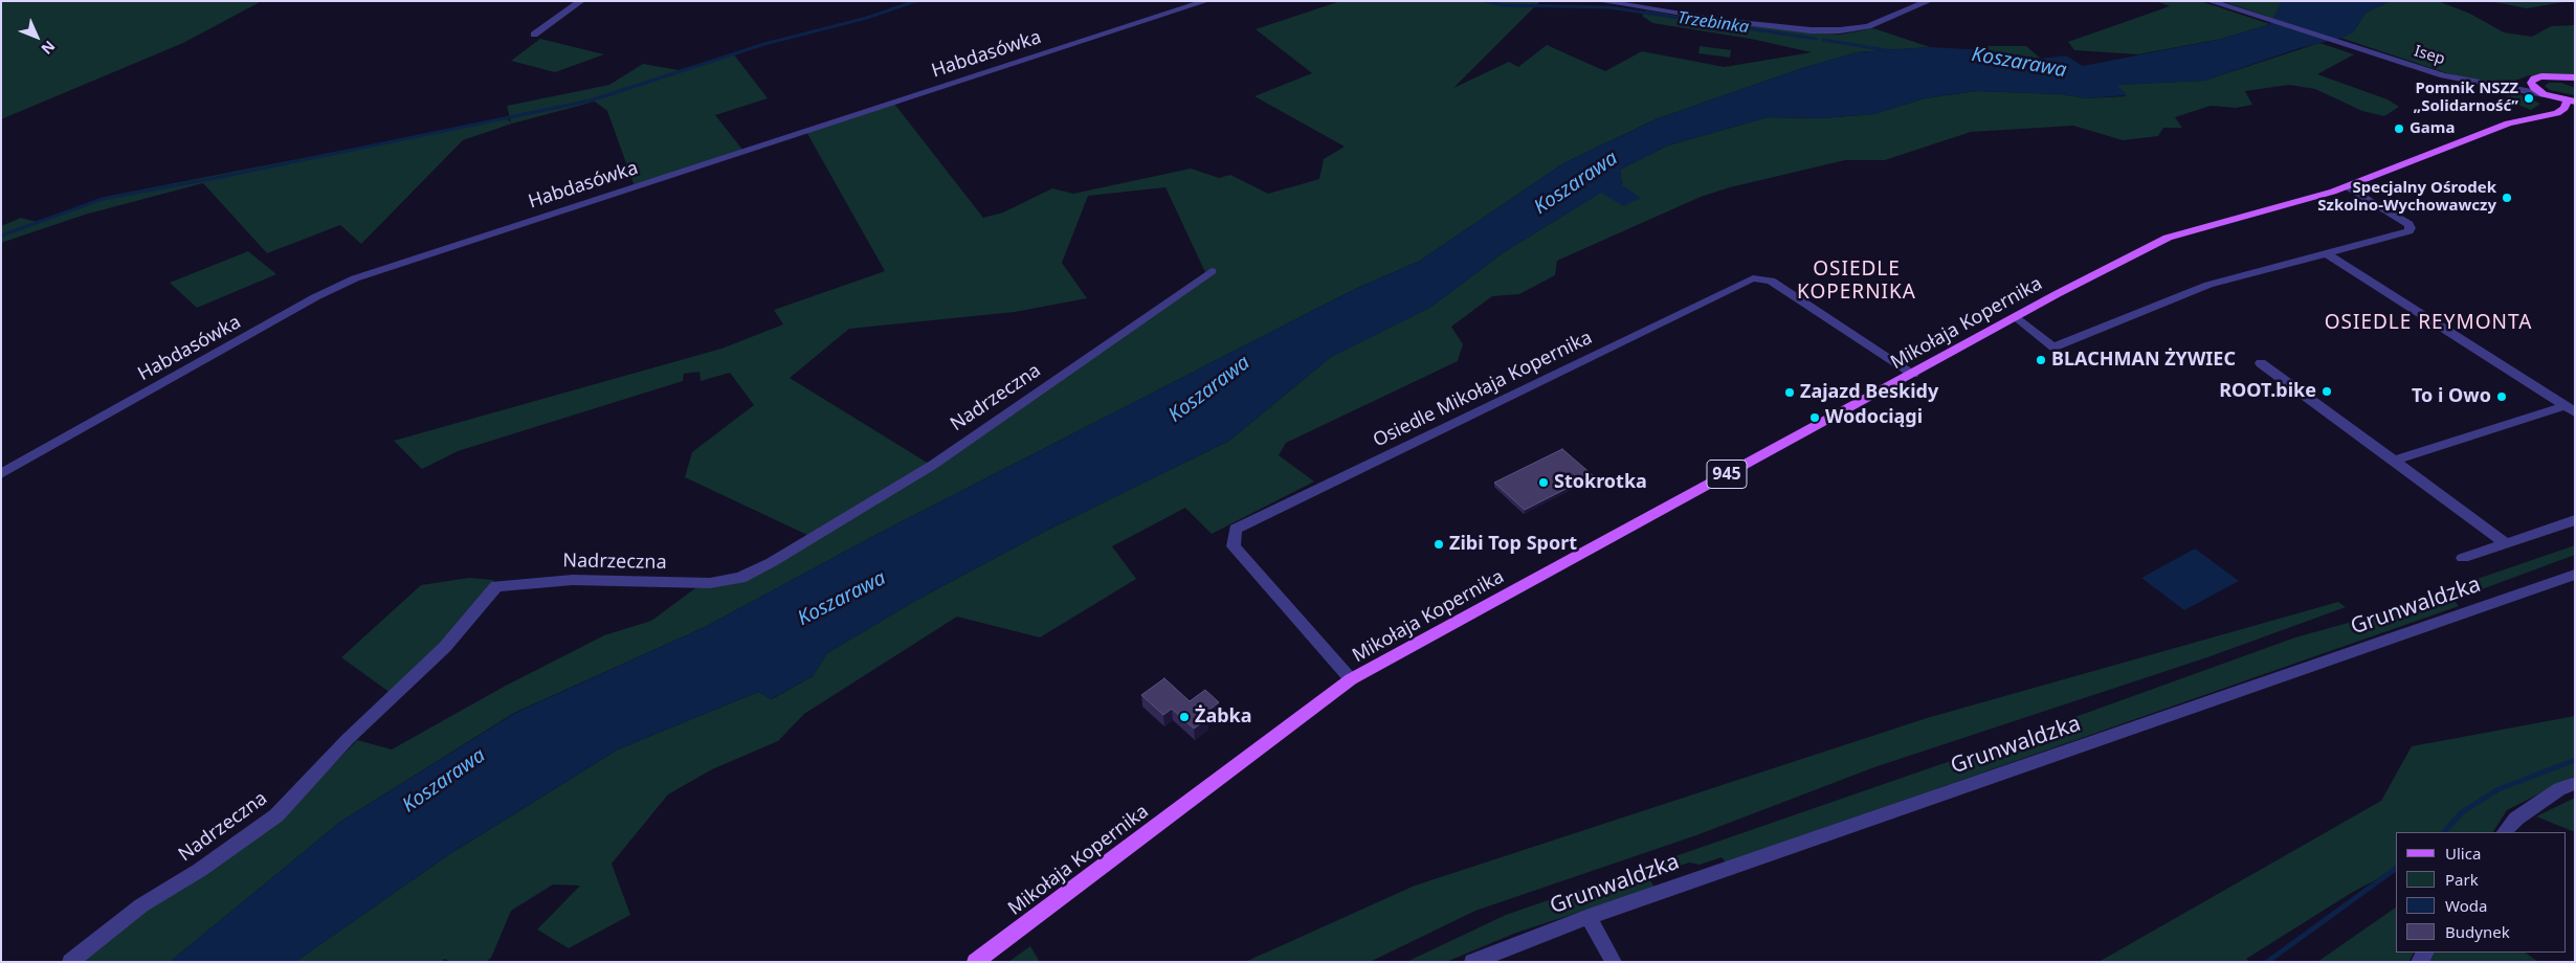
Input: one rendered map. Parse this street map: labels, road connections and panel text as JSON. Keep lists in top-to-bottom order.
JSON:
{
  "streets": {
    "main road": ["Mikołaja Kopernika", "945"],
    "street": [
      "Habdasówka",
      "Isep",
      "Osiedle Mikołaja Kopernika",
      "Nadrzeczna",
      "Grunwaldzka"
    ]
  },
  "crossings": [
    ["Isep", "945"],
    ["Mikołaja Kopernika", "Osiedle Mikołaja Kopernika"],
    ["Mikołaja Kopernika", "945"]
  ],
  "districts": ["OSIEDLE KOPERNIKA", "OSIEDLE REYMONTA"],
  "water": ["Trzebinka", "Koszarawa"],
  "places": [
    "Pomnik NSZZ „Solidarność”",
    "Gama",
    "Specjalny Ośrodek Szkolno-Wychowawczy",
    "BLACHMAN ŻYWIEC",
    "ROOT.bike",
    "Zajazd Beskidy",
    "To i Owo",
    "Wodociągi",
    "Stokrotka",
    "Zibi Top Sport",
    "Żabka"
  ],
  "legend": [
    "Ulica",
    "Park",
    "Woda",
    "Budynek"
  ],
  "north": "bottom right"
}
